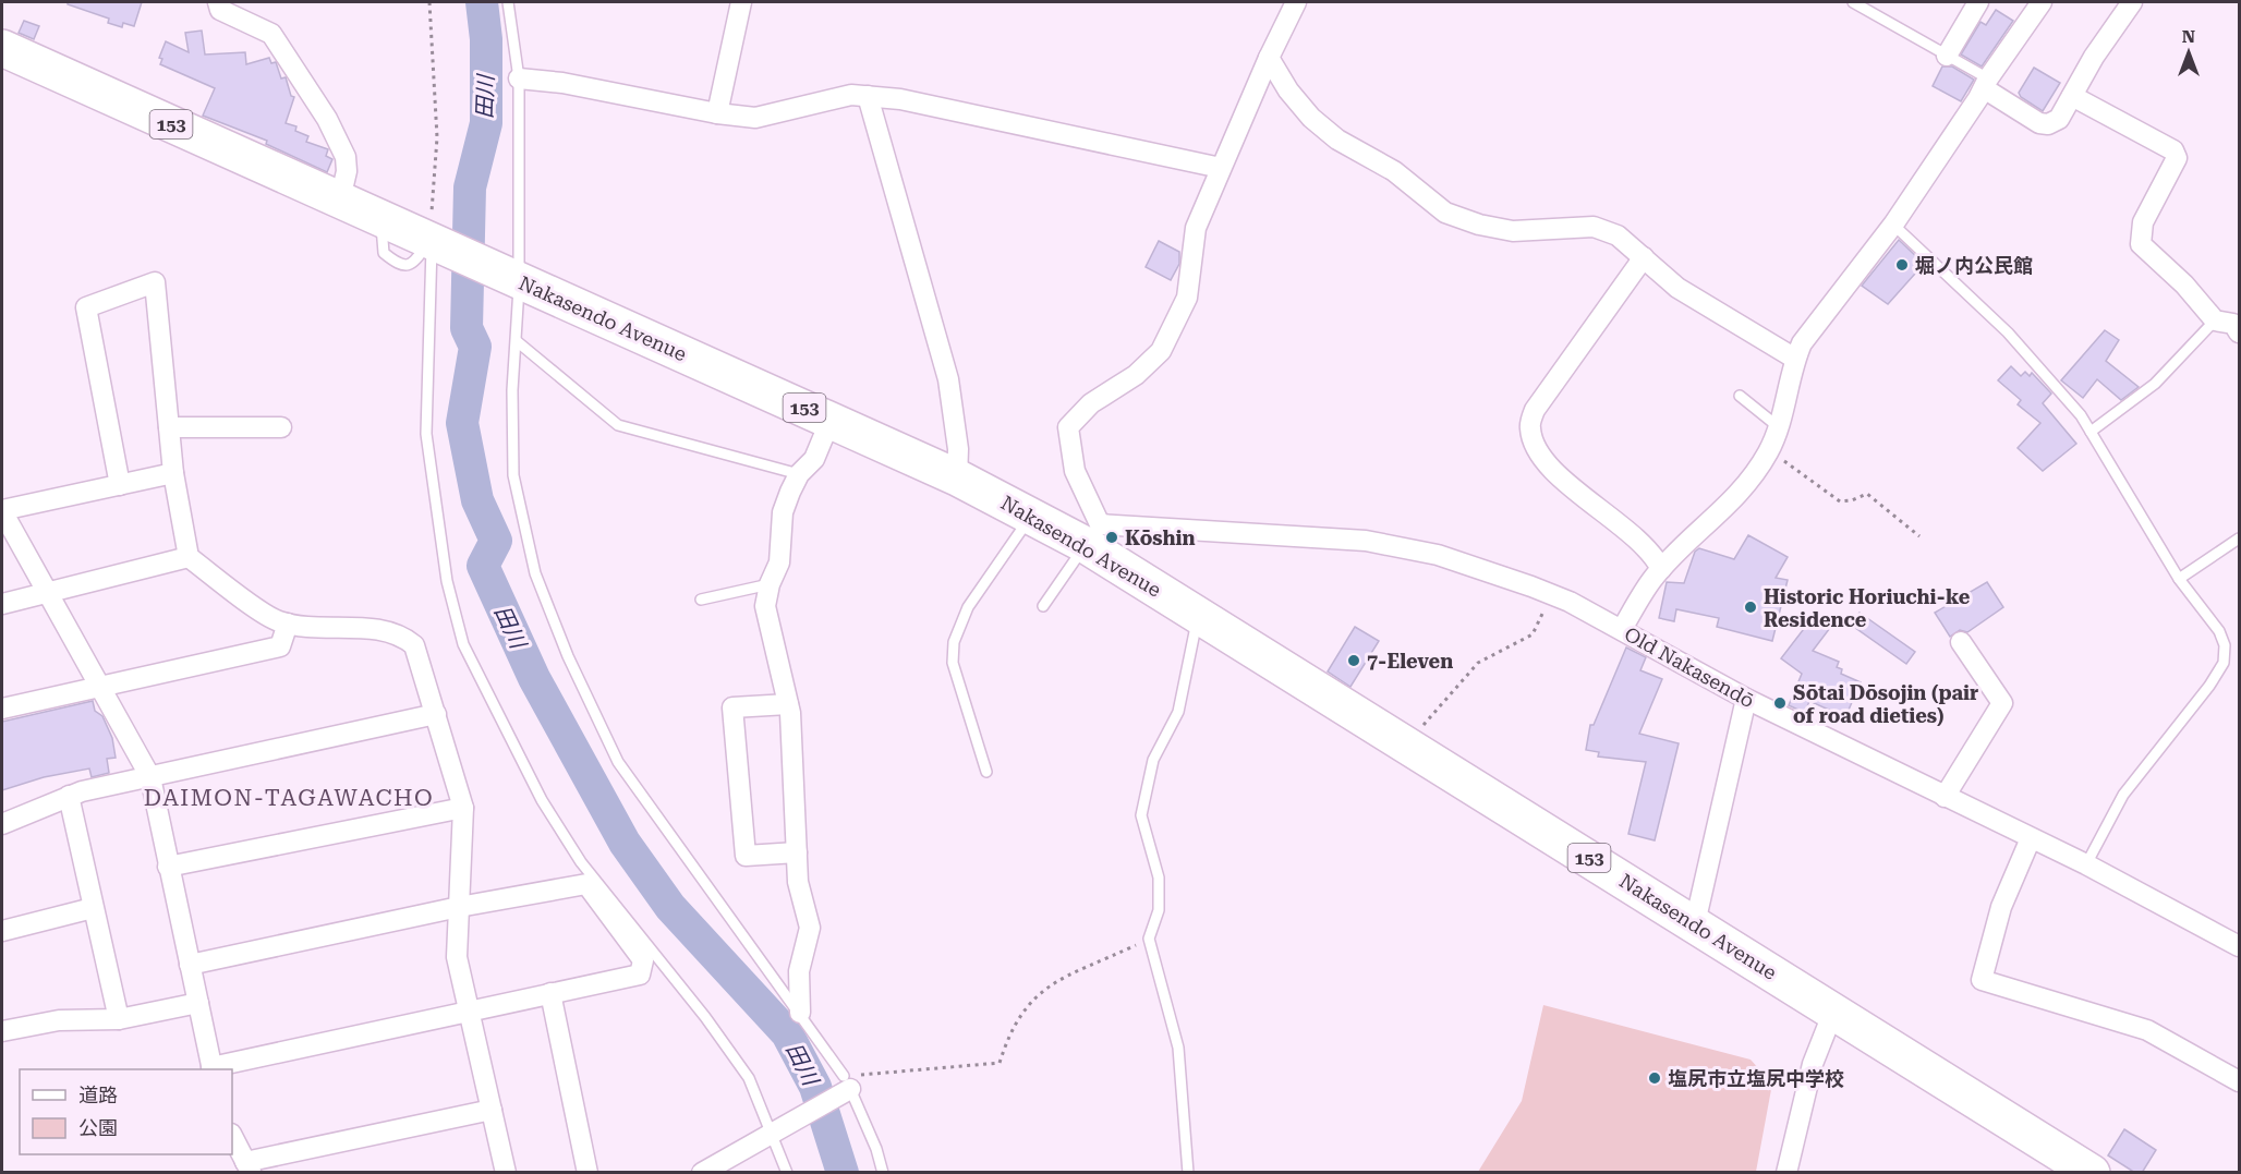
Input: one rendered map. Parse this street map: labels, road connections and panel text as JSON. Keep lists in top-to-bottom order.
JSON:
{
  "streets": {
    "highway": ["153", "Nakasendo Avenue"],
    "street": ["Old Nakasendō"]
  },
  "crossings": [
    ["Nakasendo Avenue", "Old Nakasendō"]
  ],
  "districts": ["DAIMON-TAGAWACHO"],
  "water": ["田川"],
  "places": [
    "堀ノ内公民館",
    "Kōshin",
    "Historic Horiuchi-ke Residence",
    "7-Eleven",
    "Sōtai Dōsojin (pair of road dieties)",
    "塩尻市立塩尻中学校"
  ],
  "legend": ["道路", "公園"],
  "north": "top"
}
